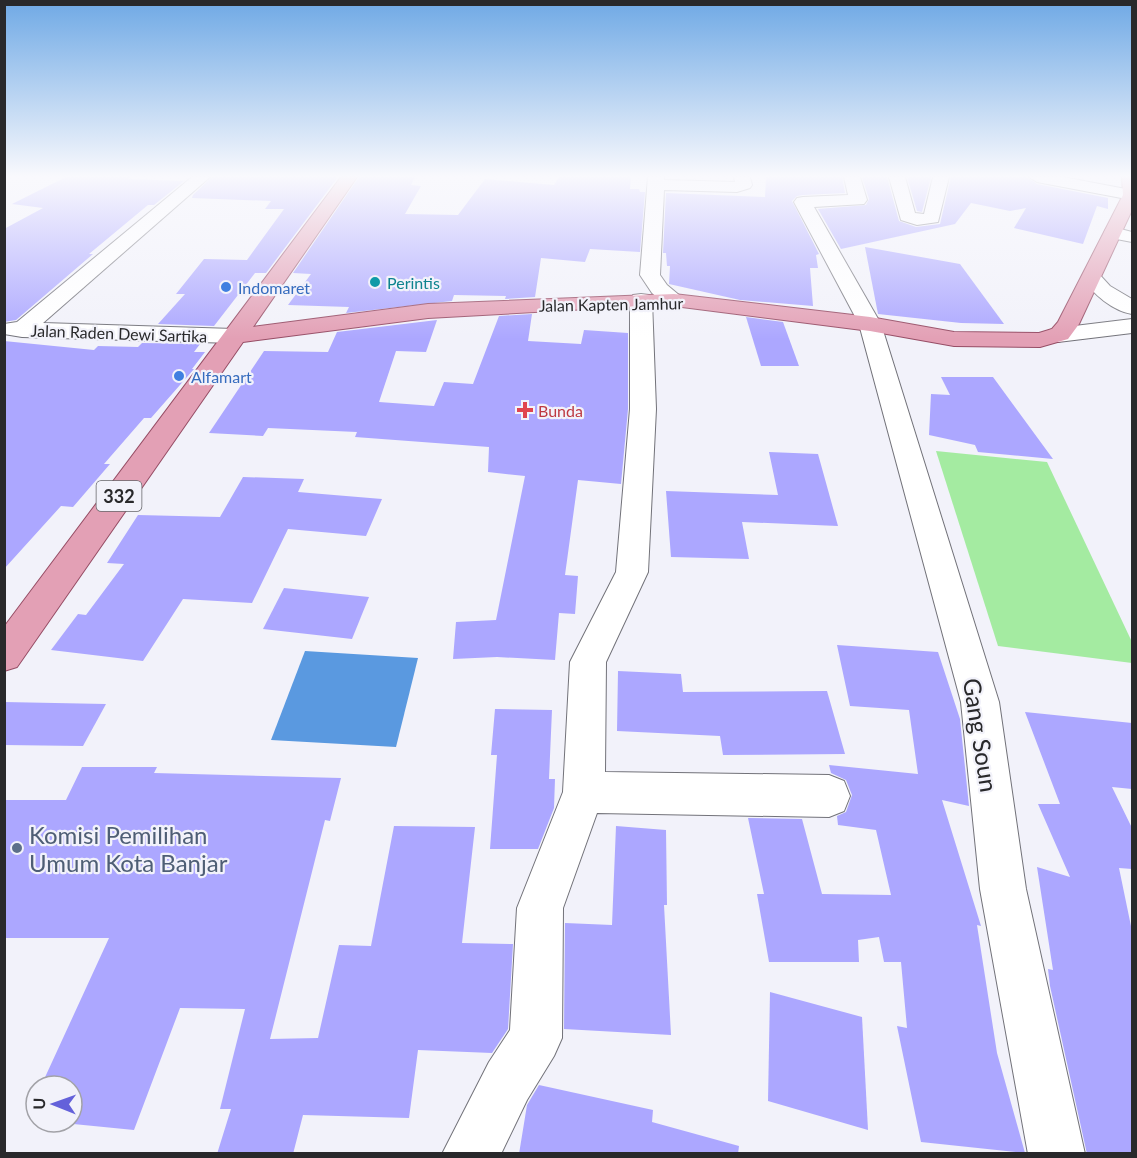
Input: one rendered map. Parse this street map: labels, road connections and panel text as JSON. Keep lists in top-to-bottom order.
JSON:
{
  "streets": {
    "main road": ["Jalan Kapten Jamhur", "332"],
    "street": ["Jalan Raden Dewi Sartika", "Gang Soun"]
  },
  "crossings": [
    ["Jalan Kapten Jamhur", "Jalan Raden Dewi Sartika"],
    ["Jalan Kapten Jamhur", "332"],
    ["Jalan Kapten Jamhur", "Gang Soun"],
    ["Jalan Raden Dewi Sartika", "332"]
  ],
  "places": {
    "other": [
      "Perintis",
      "Indomaret",
      "Alfamart",
      "Komisi Pemilihan Umum Kota Banjar"
    ],
    "health": ["Bunda"]
  },
  "north": "left"
}
